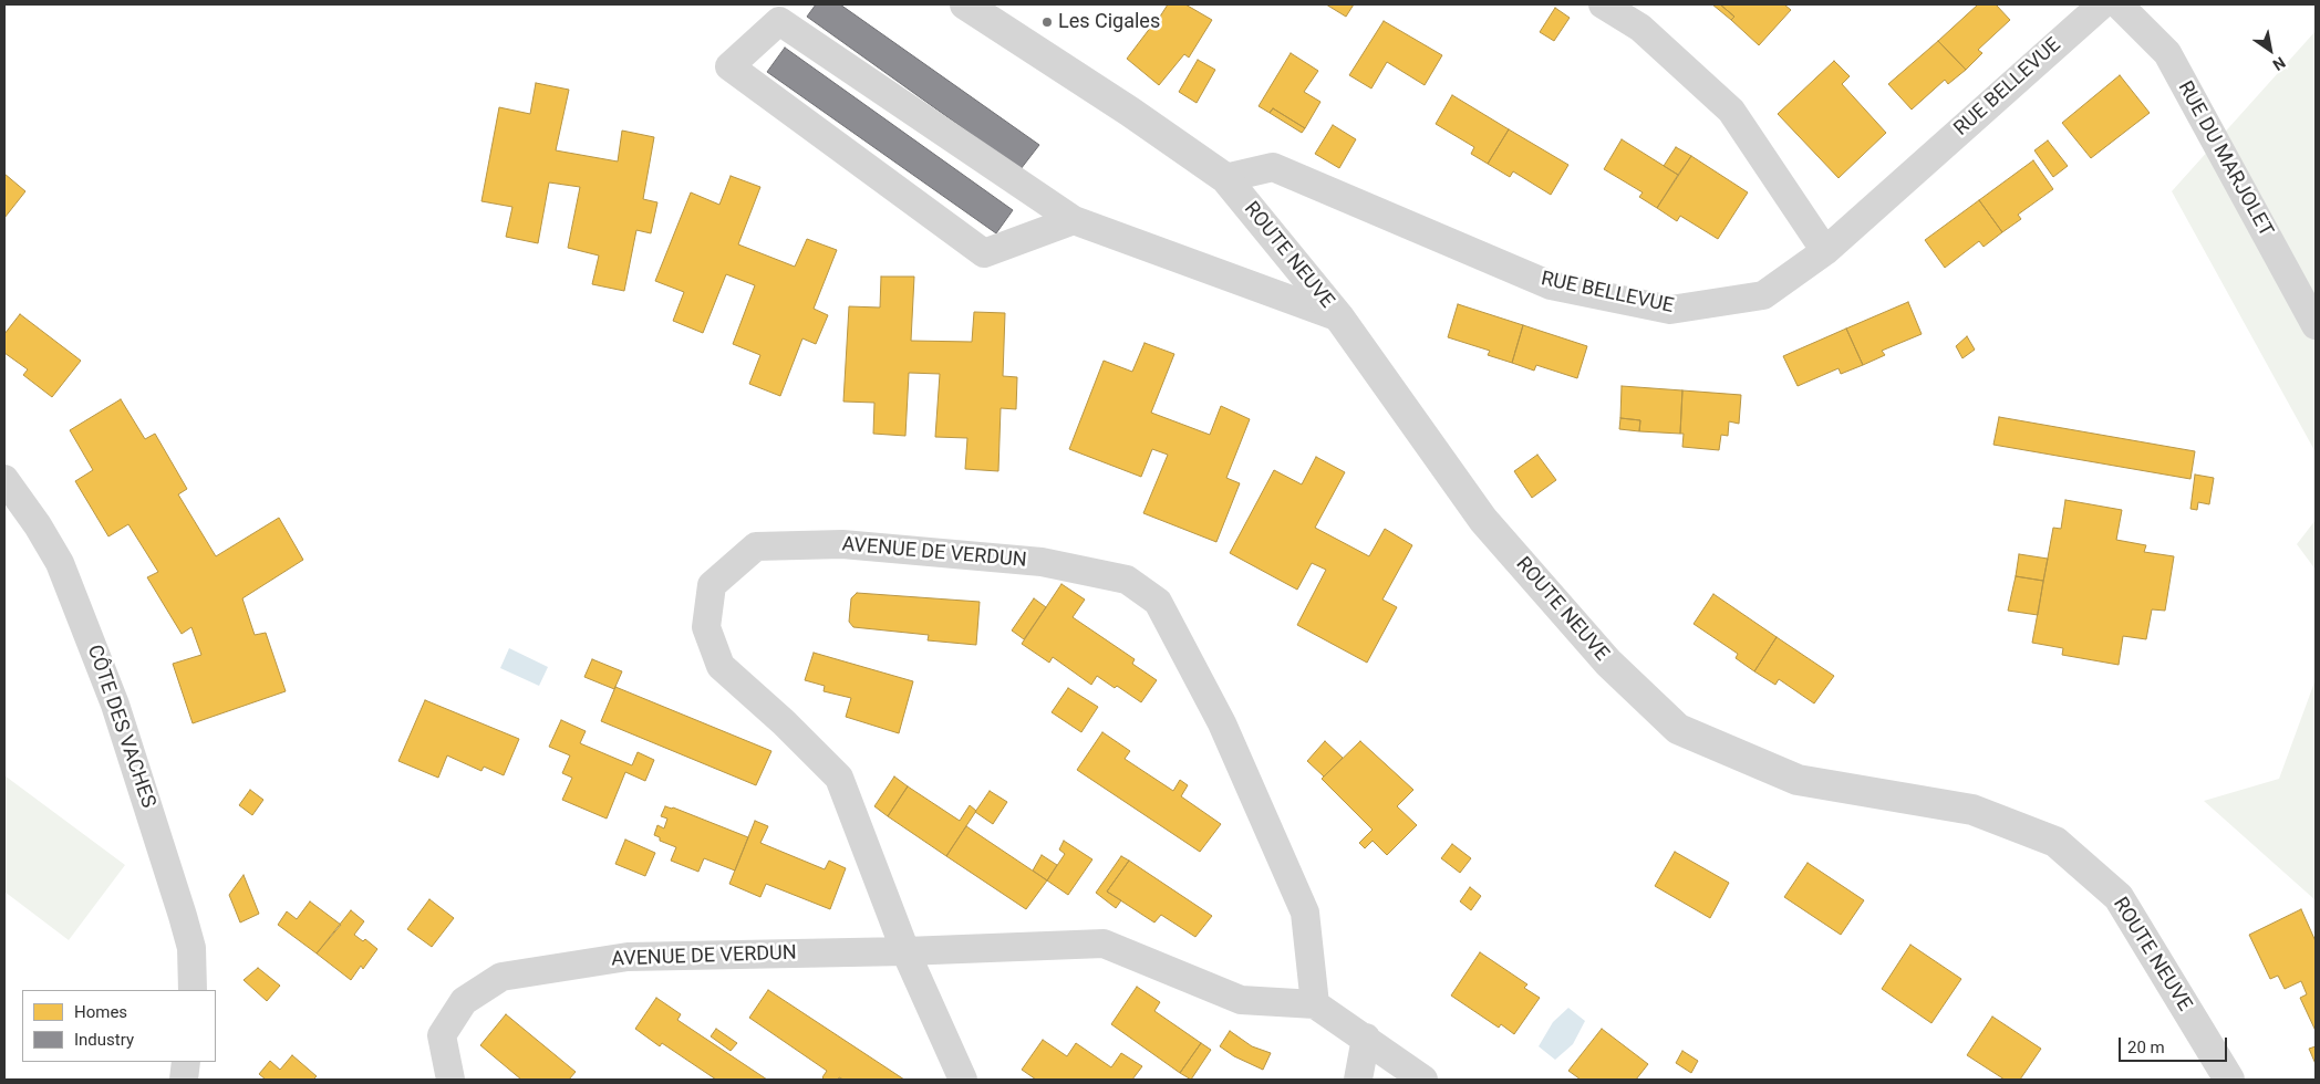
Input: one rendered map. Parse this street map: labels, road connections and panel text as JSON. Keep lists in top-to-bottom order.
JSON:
{
  "streets": {
    "street": [
      "RUE BELLEVUE",
      "RUE DU MARJOLET",
      "ROUTE NEUVE",
      "AVENUE DE VERDUN",
      "CÔTE DES VACHES"
    ]
  },
  "crossings": [
    ["RUE BELLEVUE", "ROUTE NEUVE"]
  ],
  "places": ["Les Cigales"],
  "legend": ["Homes", "Industry"],
  "scale_bar": "20 m",
  "north": "bottom right"
}
